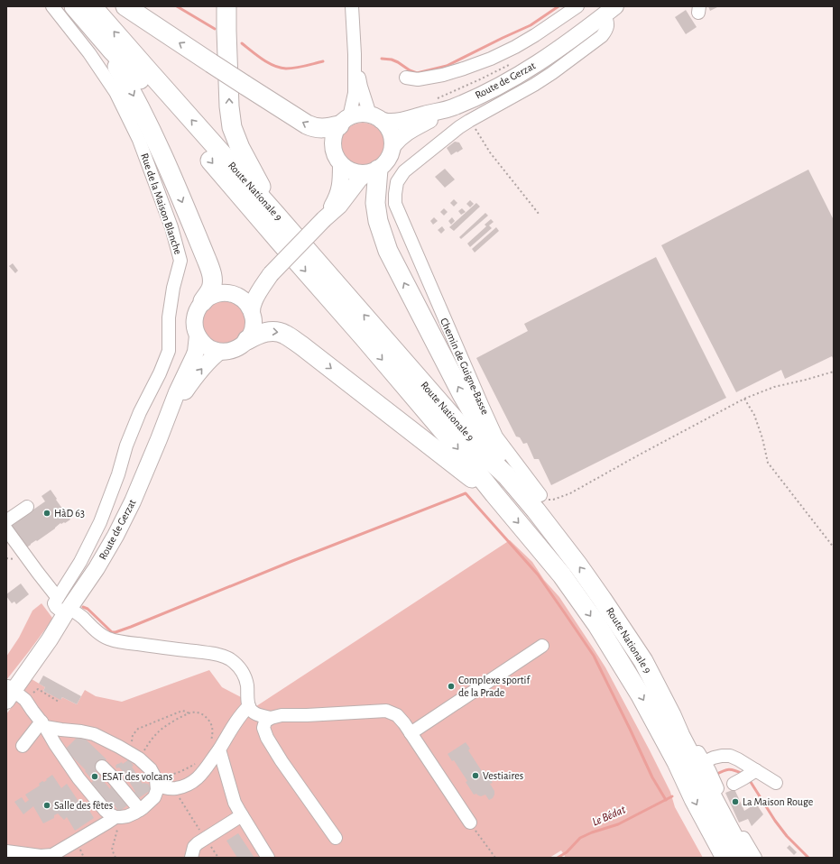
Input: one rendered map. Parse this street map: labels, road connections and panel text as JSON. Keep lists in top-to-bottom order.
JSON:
{
  "streets": {
    "highway": ["Route Nationale 9"],
    "main road": ["Route de Gerzat"],
    "street": ["Rue de la Maison Blanche", "Chemin de Guigne-Basse"]
  },
  "crossings": [
    ["Route de Gerzat", "Rue de la Maison Blanche"],
    ["Route de Gerzat", "Chemin de Guigne-Basse"]
  ],
  "water": ["Le Bédat"],
  "places": [
    "HàD 63",
    "Complexe sportif de la Prade",
    "Vestiaires",
    "ESAT des volcans",
    "La Maison Rouge",
    "Salle des fêtes"
  ]
}
